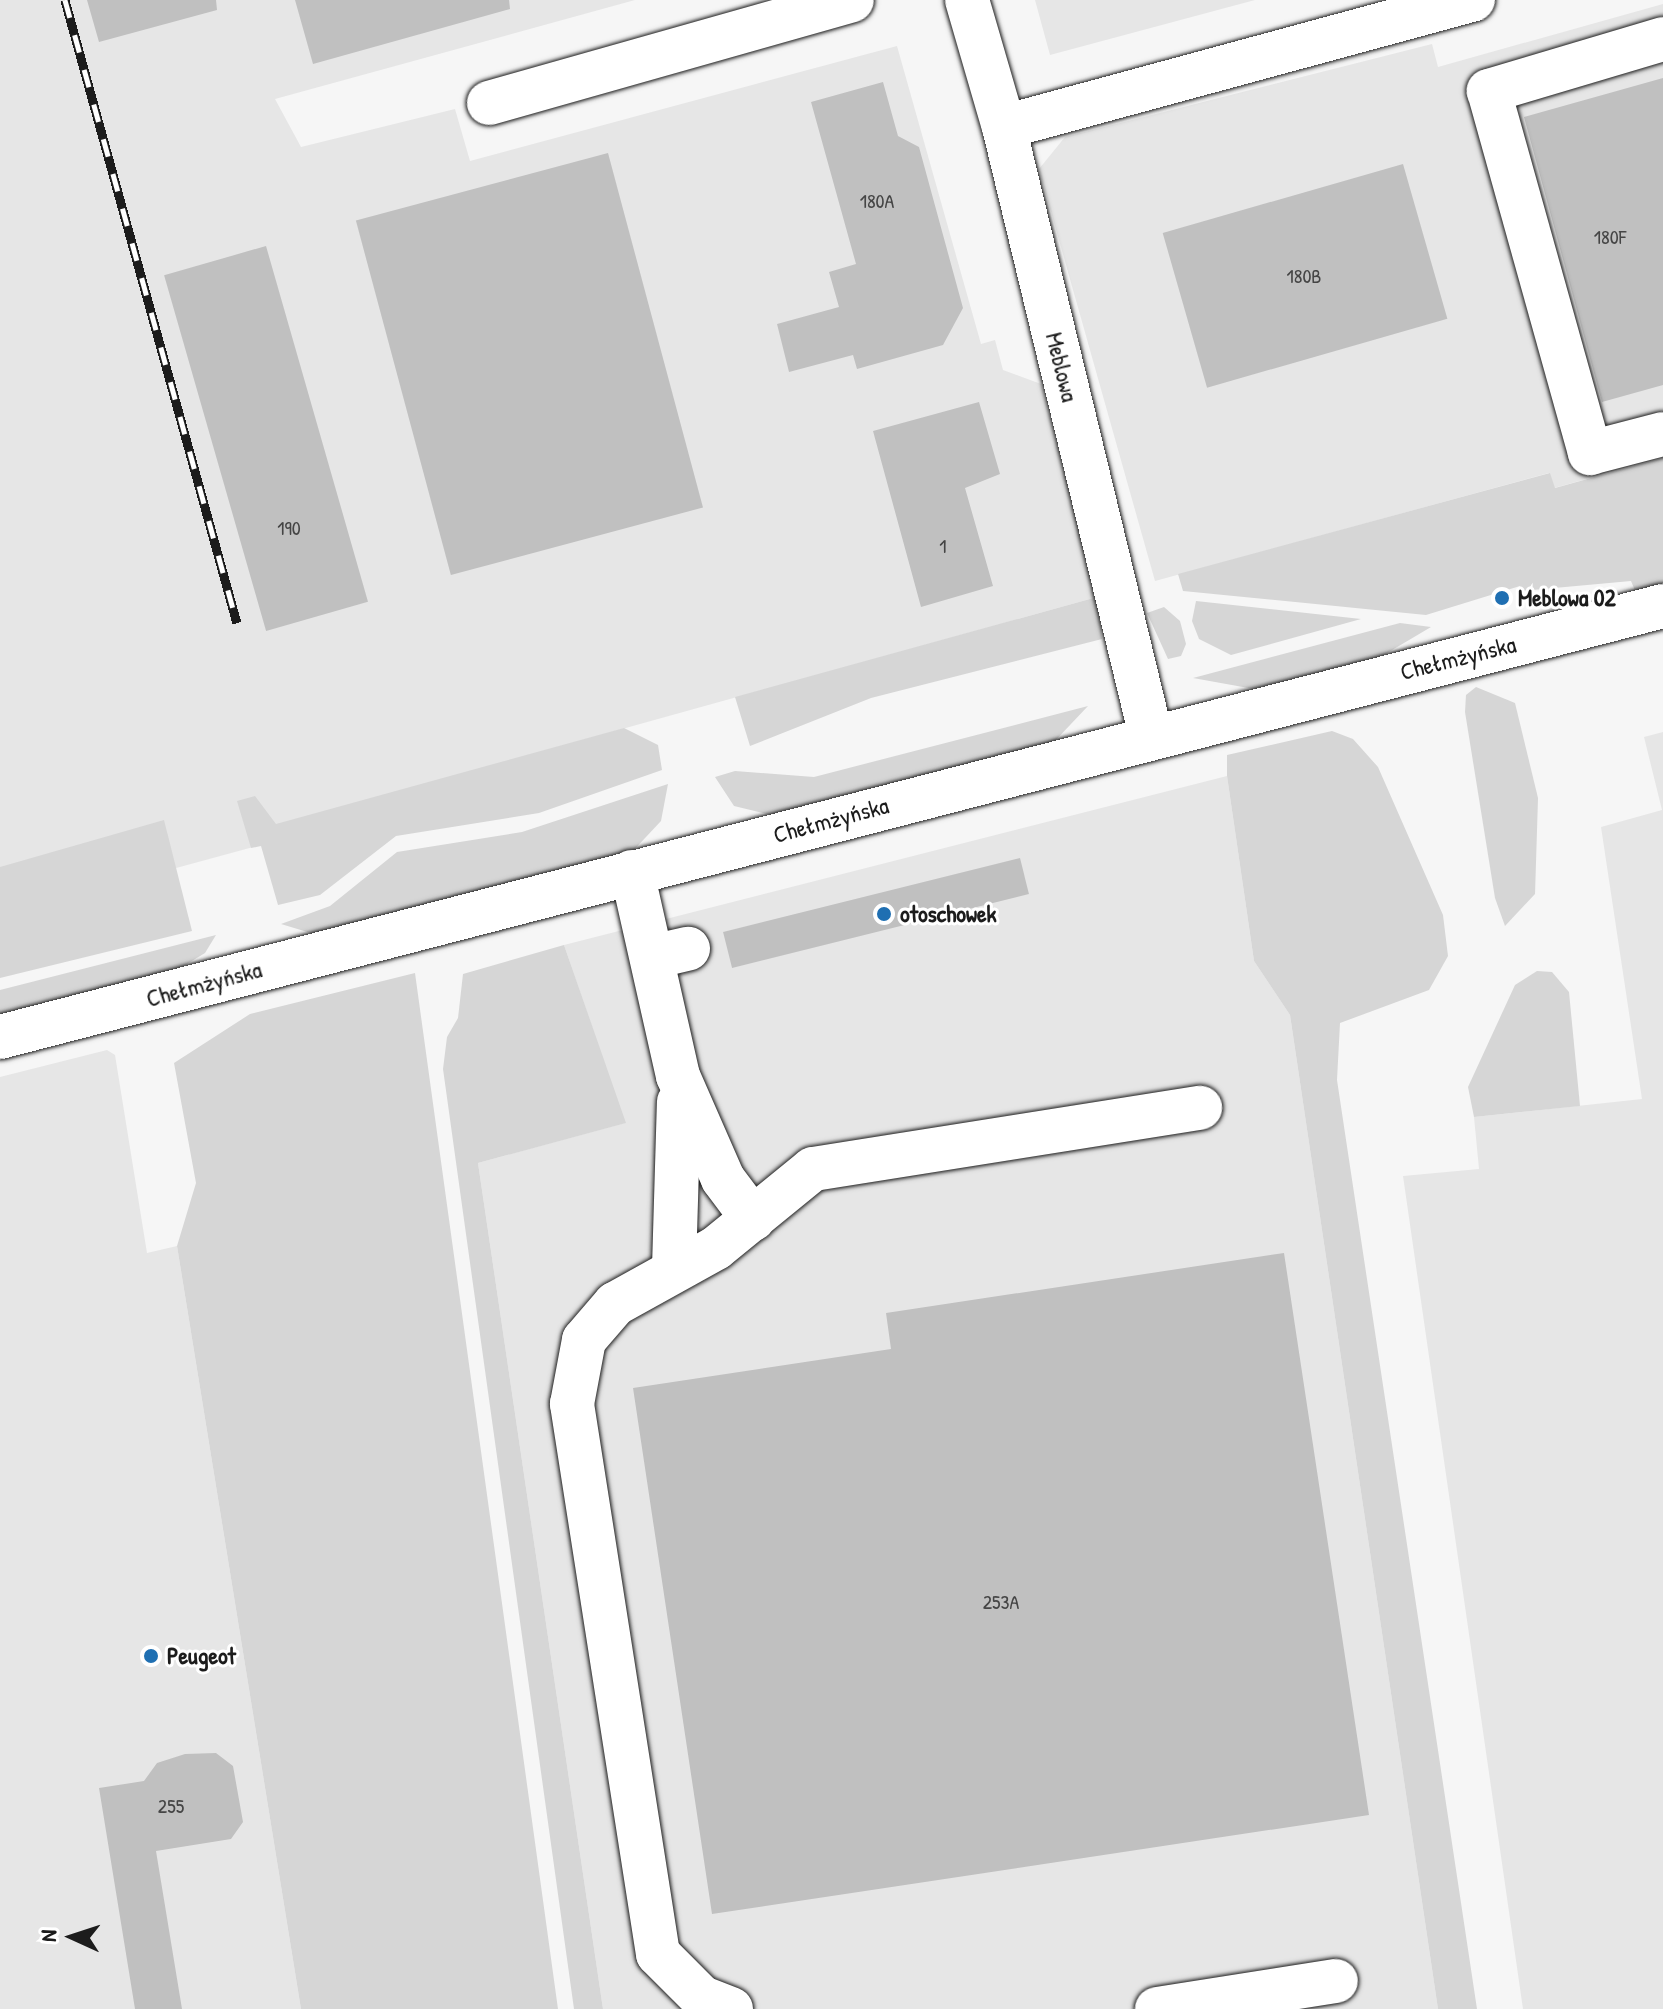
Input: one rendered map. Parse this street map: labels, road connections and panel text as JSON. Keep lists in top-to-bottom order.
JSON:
{
  "streets": {
    "street": ["Meblowa", "Chełmżyńska"]
  },
  "crossings": [
    ["Meblowa", "Chełmżyńska"]
  ],
  "places": ["Meblowa 02", "otoschowek", "Peugeot"],
  "house_numbers": [
    "180A",
    "180F",
    "180B",
    "190",
    "1",
    "253A",
    "255"
  ],
  "north": "left"
}
